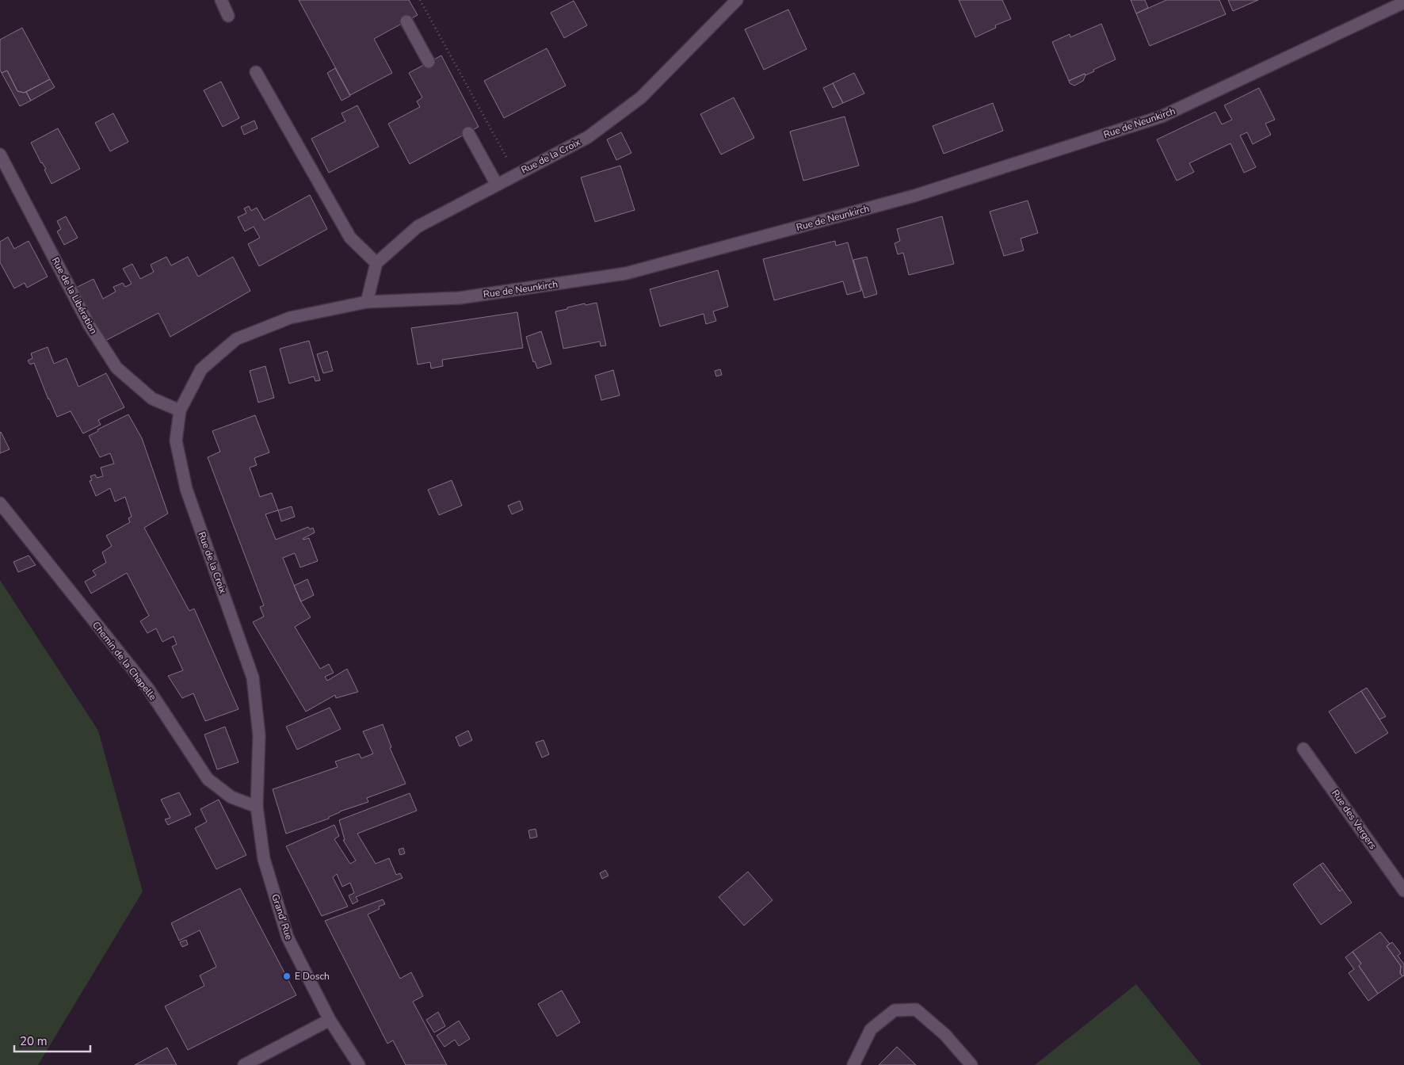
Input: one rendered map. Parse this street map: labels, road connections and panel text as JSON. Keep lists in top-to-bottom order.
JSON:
{
  "streets": {
    "street": [
      "Rue de Neunkirch",
      "Rue de la Croix",
      "Rue de la Libération",
      "Chemin de la Chapelle",
      "Rue des Vergers",
      "Grand' Rue"
    ]
  },
  "crossings": [
    ["Rue de Neunkirch", "Rue de la Croix"],
    ["Rue de la Croix", "Rue de la Libération"],
    ["Rue de la Croix", "Chemin de la Chapelle"],
    ["Rue de la Croix", "Grand' Rue"],
    ["Chemin de la Chapelle", "Grand' Rue"]
  ],
  "places": ["E Dosch"],
  "scale_bar": "20 m"
}
